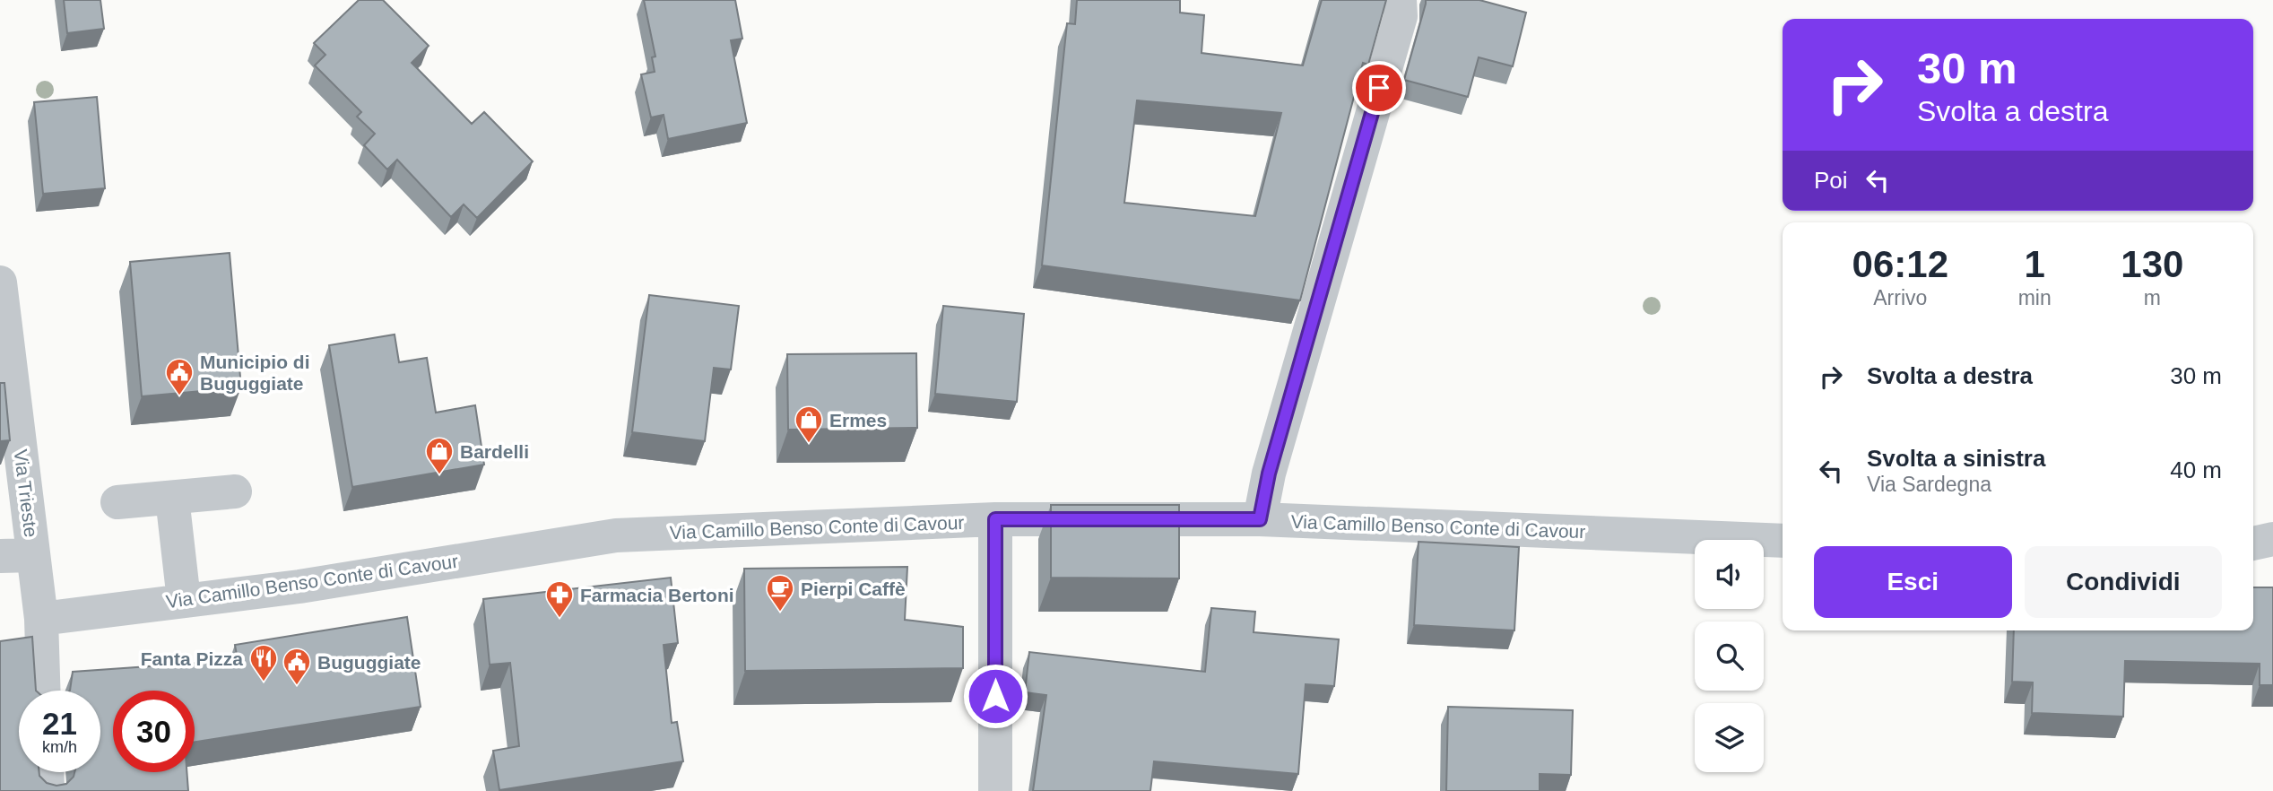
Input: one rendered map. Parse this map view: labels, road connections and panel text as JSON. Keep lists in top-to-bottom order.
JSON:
{
  "streets": {
    "street": ["Via Trieste", "Via Camillo Benso Conte di Cavour"]
  },
  "crossings": [
    ["Via Trieste", "Via Camillo Benso Conte di Cavour"]
  ],
  "places": {
    "public building": ["Municipio di Buguggiate", "Buguggiate"],
    "shop": ["Ermes", "Bardelli"],
    "cafe": ["Pierpi Caffè"],
    "pharmacy": ["Farmacia Bertoni"],
    "restaurant": ["Fanta Pizza"]
  },
  "page": {
    "turn": ["30 m", "Svolta a destra"],
    "then": "Poi",
    "eta": [
      "06:12",
      "Arrivo",
      "1",
      "min",
      "130",
      "m"
    ],
    "list": [
      {
        "name": "Svolta a destra",
        "value": "30 m"
      },
      {
        "name": "Svolta a sinistra",
        "note": "Via Sardegna",
        "value": "40 m"
      }
    ],
    "buttons": ["Esci", "Condividi"],
    "speed": "21 km/h",
    "limit": "30"
  }
}
